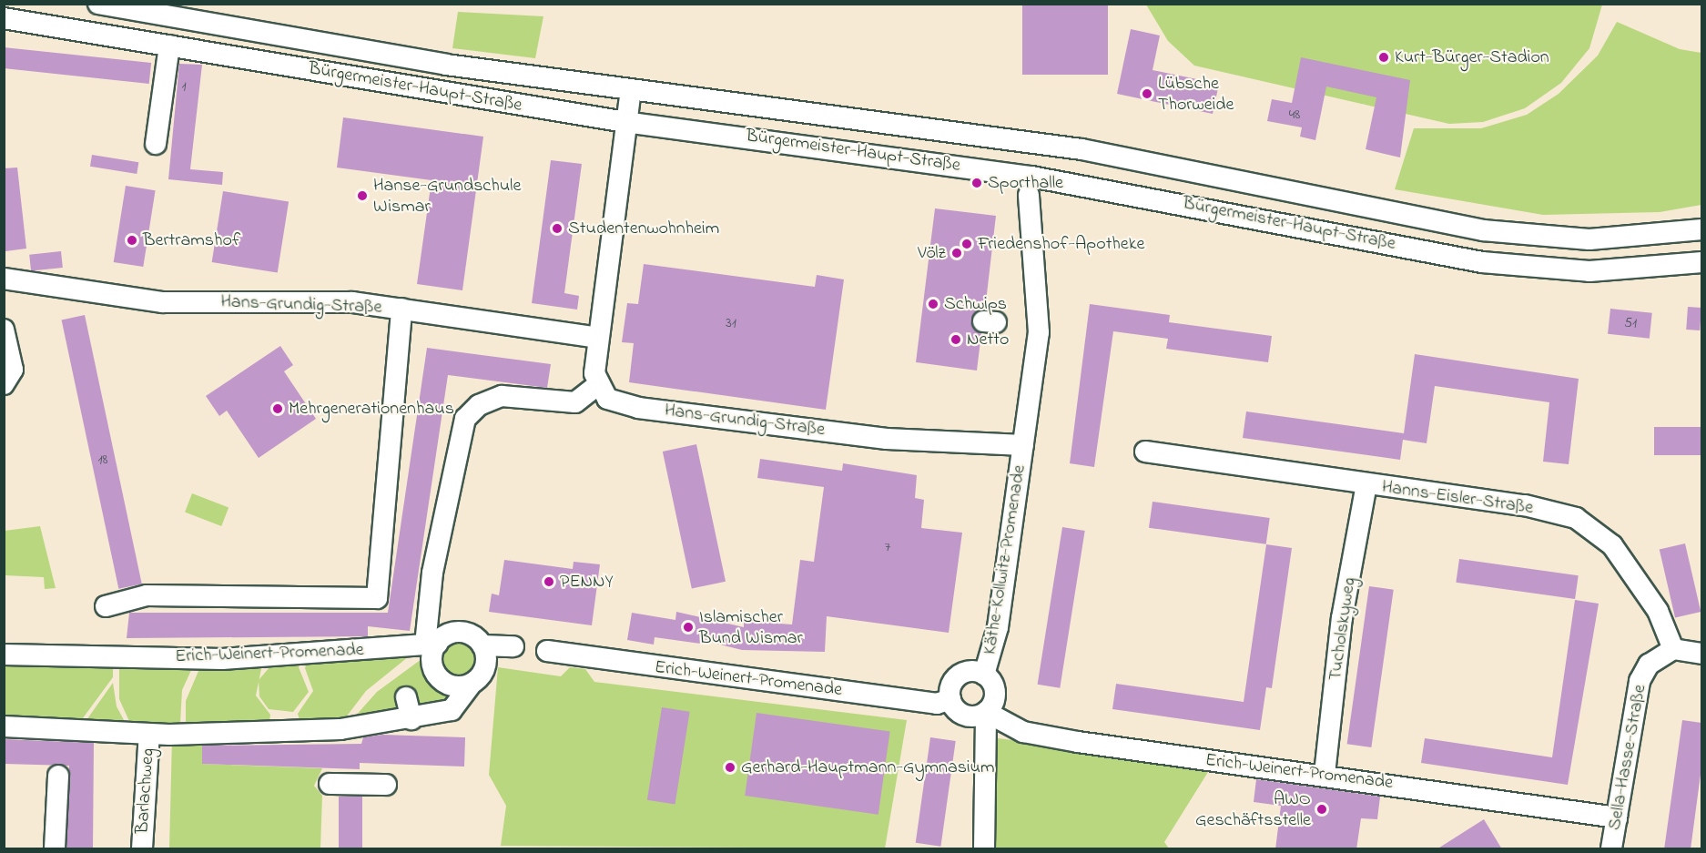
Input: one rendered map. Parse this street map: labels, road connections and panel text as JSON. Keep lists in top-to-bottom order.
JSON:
{
  "streets": {
    "street": [
      "Bürgermeister-Haupt-Straße",
      "Hans-Grundig-Straße",
      "Hanns-Eisler-Straße",
      "Käthe-Kollwitz-Promenade",
      "Tucholskyweg",
      "Erich-Weinert-Promenade",
      "Sella-Hasse-Straße",
      "Barlachweg"
    ]
  },
  "crossings": [
    ["Hans-Grundig-Straße", "Käthe-Kollwitz-Promenade"],
    ["Hanns-Eisler-Straße", "Tucholskyweg"],
    ["Hanns-Eisler-Straße", "Sella-Hasse-Straße"],
    ["Käthe-Kollwitz-Promenade", "Erich-Weinert-Promenade"],
    ["Tucholskyweg", "Erich-Weinert-Promenade"],
    ["Erich-Weinert-Promenade", "Sella-Hasse-Straße"]
  ],
  "places": [
    "Kurt-Bürger-Stadion",
    "Lübsche Thorweide",
    "Sporthalle",
    "Hanse-Grundschule Wismar",
    "Studentenwohnheim",
    "Bertramshof",
    "Friedenshof-Apotheke",
    "Völz",
    "Schwips",
    "Netto",
    "Mehrgenerationenhaus",
    "PENNY",
    "Islamischer Bund Wismar",
    "Gerhard-Hauptmann-Gymnasium",
    "AWO Geschäftsstelle"
  ],
  "house_numbers": [
    "1",
    "48",
    "31",
    "51",
    "18",
    "7"
  ]
}
